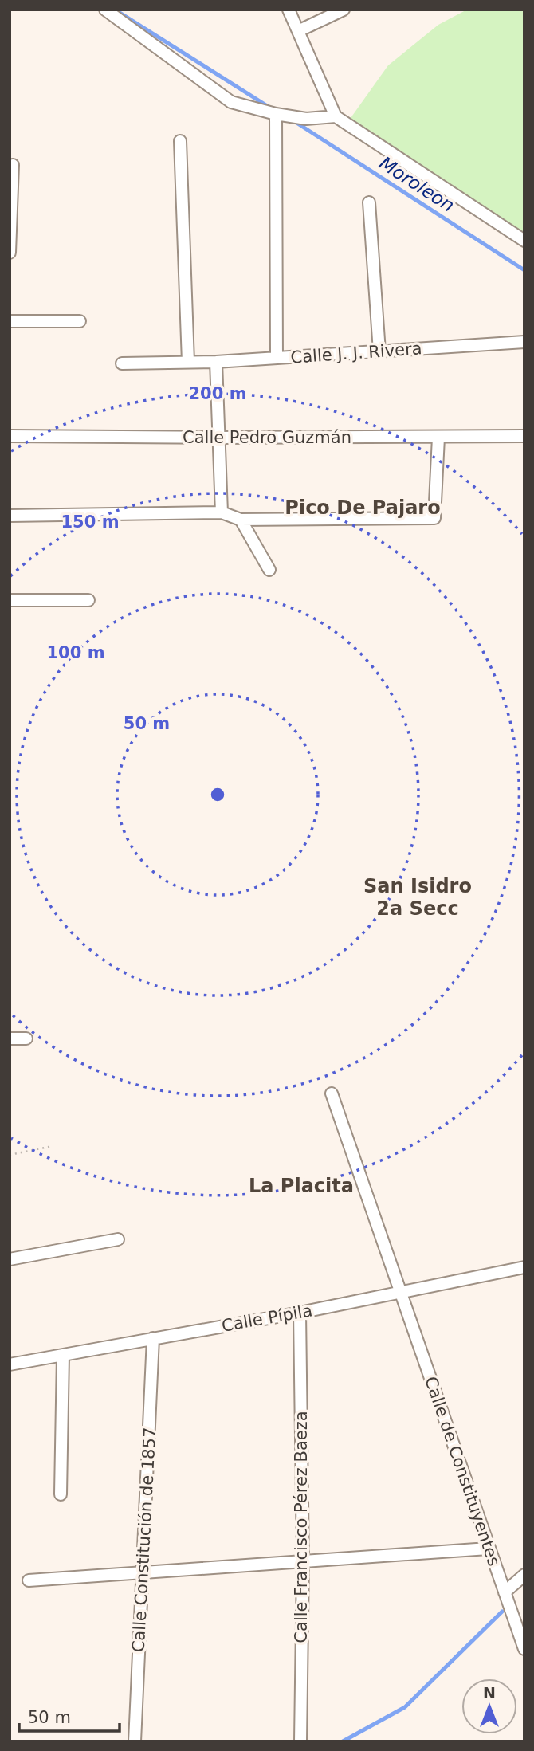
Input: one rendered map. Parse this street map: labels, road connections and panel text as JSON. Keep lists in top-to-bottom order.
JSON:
{
  "streets": {
    "street": [
      "Calle J. J. Rivera",
      "Calle Pedro Guzmán",
      "Calle Pípila",
      "Calle de Constituyentes",
      "Calle Francisco Pérez Baeza",
      "Calle Constitución de 1857"
    ]
  },
  "crossings": [
    ["Calle Pípila", "Calle de Constituyentes"],
    ["Calle Pípila", "Calle Francisco Pérez Baeza"],
    ["Calle Pípila", "Calle Constitución de 1857"]
  ],
  "districts": ["Pico De Pajaro", "San Isidro 2a Secc", "La Placita"],
  "water": ["Moroleon"],
  "scale_bar": "50 m",
  "north": "top",
  "rings": [
    "200 m",
    "150 m",
    "100 m",
    "50 m"
  ]
}
